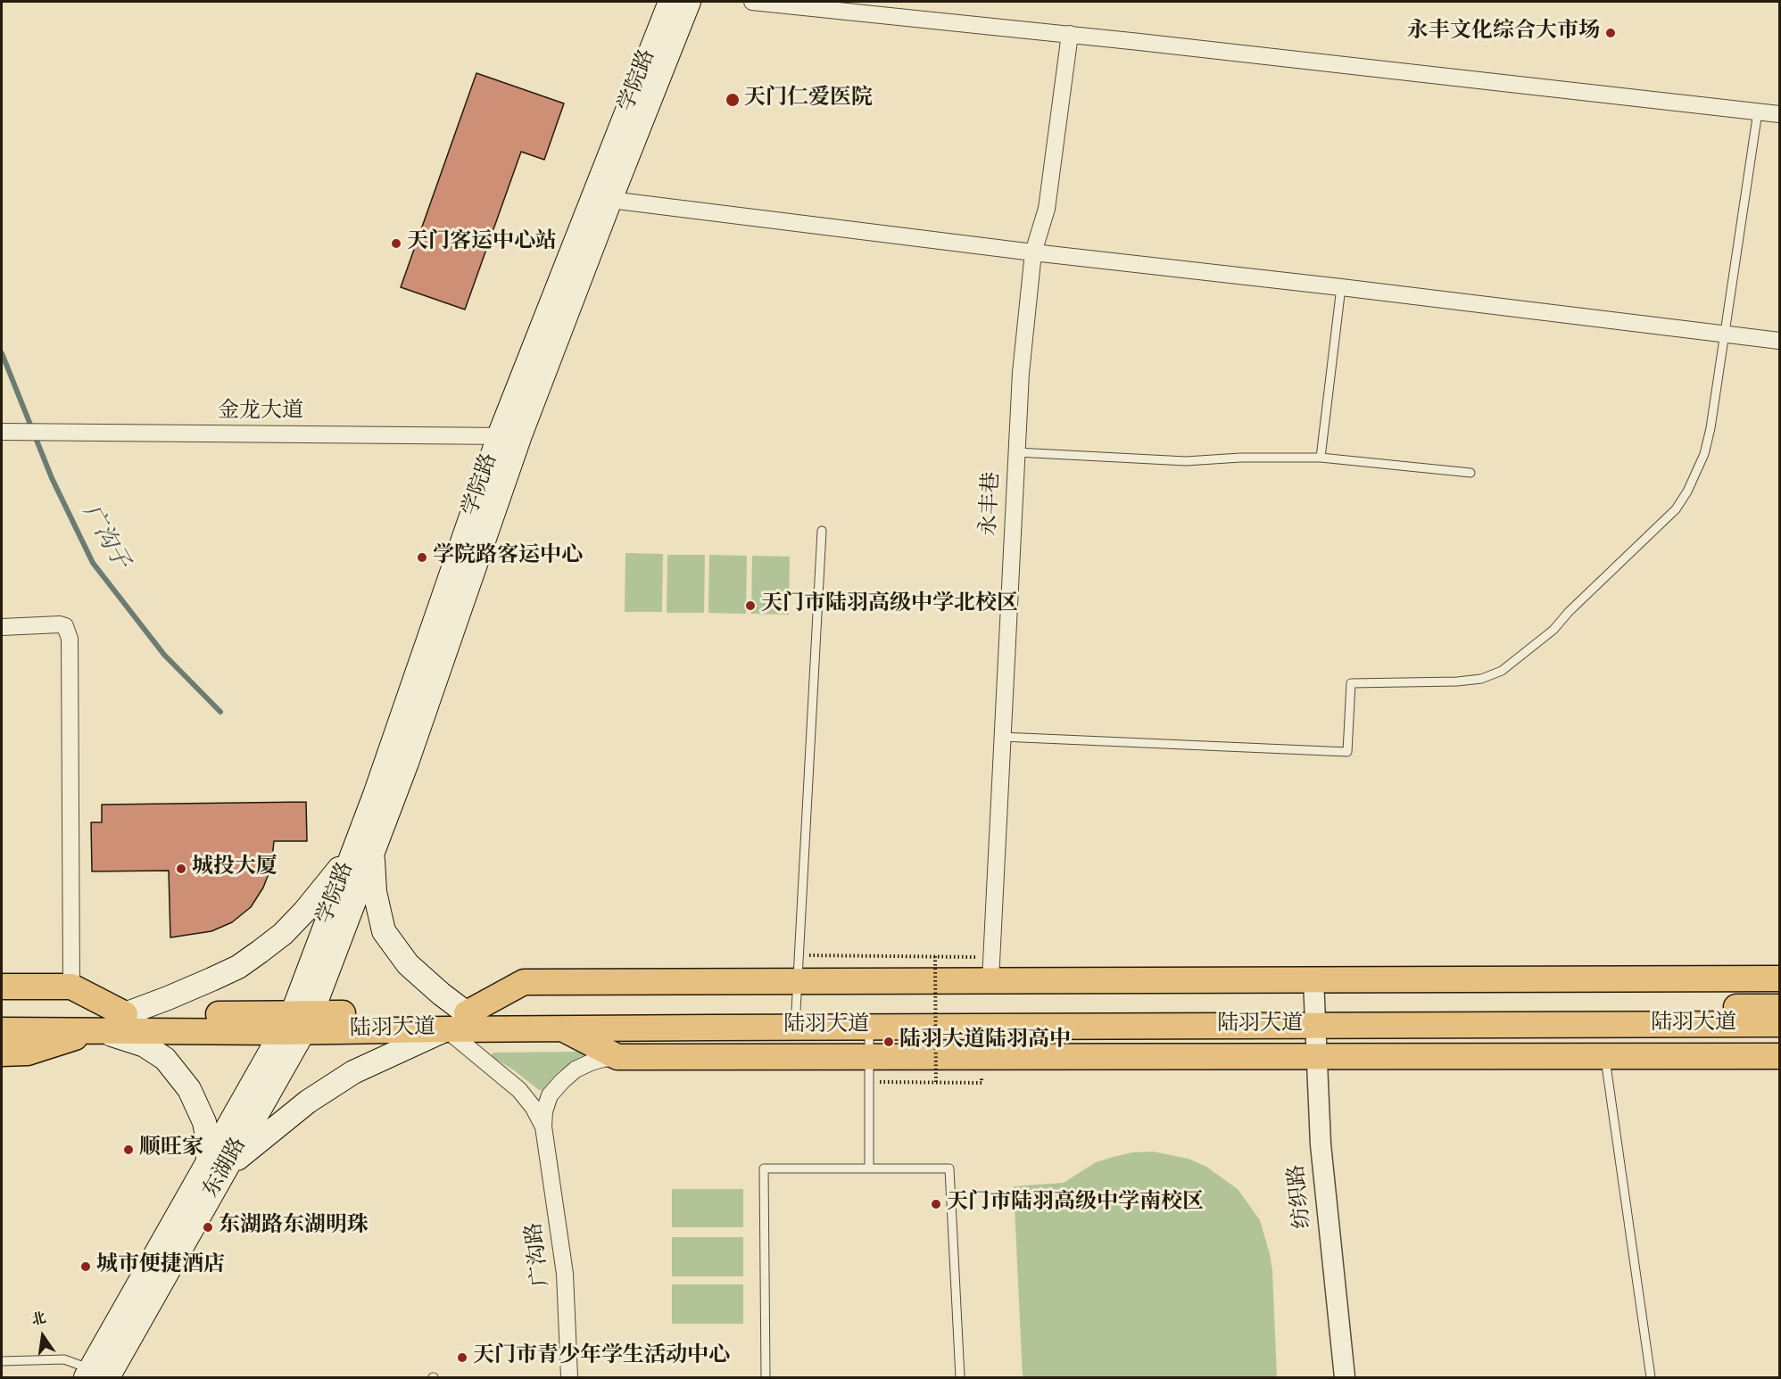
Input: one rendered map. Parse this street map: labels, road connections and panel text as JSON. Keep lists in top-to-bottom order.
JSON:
{
  "streets": {
    "main road": ["学院路", "陆羽大道", "东湖路"],
    "street": [
      "金龙大道",
      "永丰巷",
      "纺织路",
      "广沟路"
    ]
  },
  "crossings": [
    ["学院路", "金龙大道"],
    ["学院路", "陆羽大道"],
    ["学院路", "东湖路"],
    ["陆羽大道", "东湖路"],
    ["陆羽大道", "纺织路"]
  ],
  "water": ["广沟子"],
  "places": [
    "永丰文化综合大市场",
    "天门仁爱医院",
    "天门客运中心站",
    "学院路客运中心",
    "天门市陆羽高级中学北校区",
    "城投大厦",
    "陆羽大道陆羽高中",
    "顺旺家",
    "天门市陆羽高级中学南校区",
    "东湖路东湖明珠",
    "城市便捷酒店",
    "天门市青少年学生活动中心"
  ],
  "north": "top"
}
